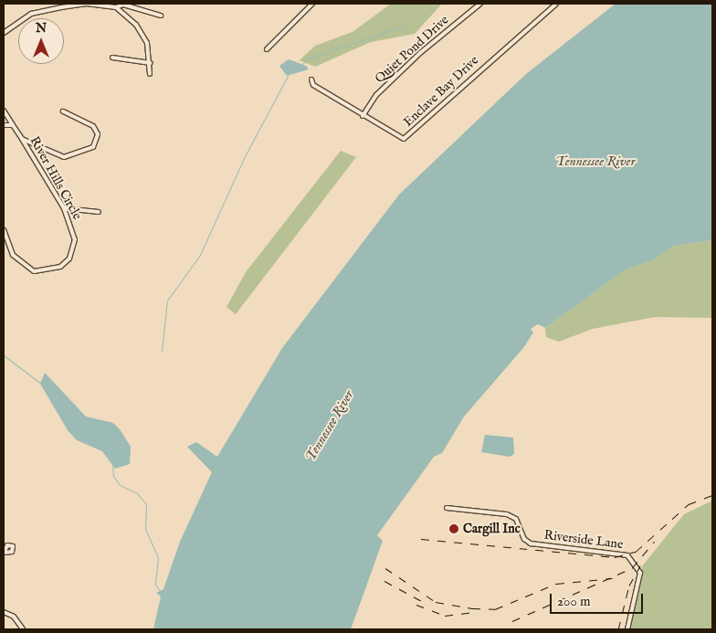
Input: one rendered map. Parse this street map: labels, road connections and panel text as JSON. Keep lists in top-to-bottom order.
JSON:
{
  "streets": {
    "street": [
      "Quiet Pond Drive",
      "Enclave Bay Drive",
      "River Hills Circle",
      "Riverside Lane"
    ]
  },
  "crossings": [
    ["Quiet Pond Drive", "Enclave Bay Drive"]
  ],
  "water": ["Tennessee River"],
  "places": ["Cargill Inc"],
  "scale_bar": "200 m",
  "north": "top"
}
